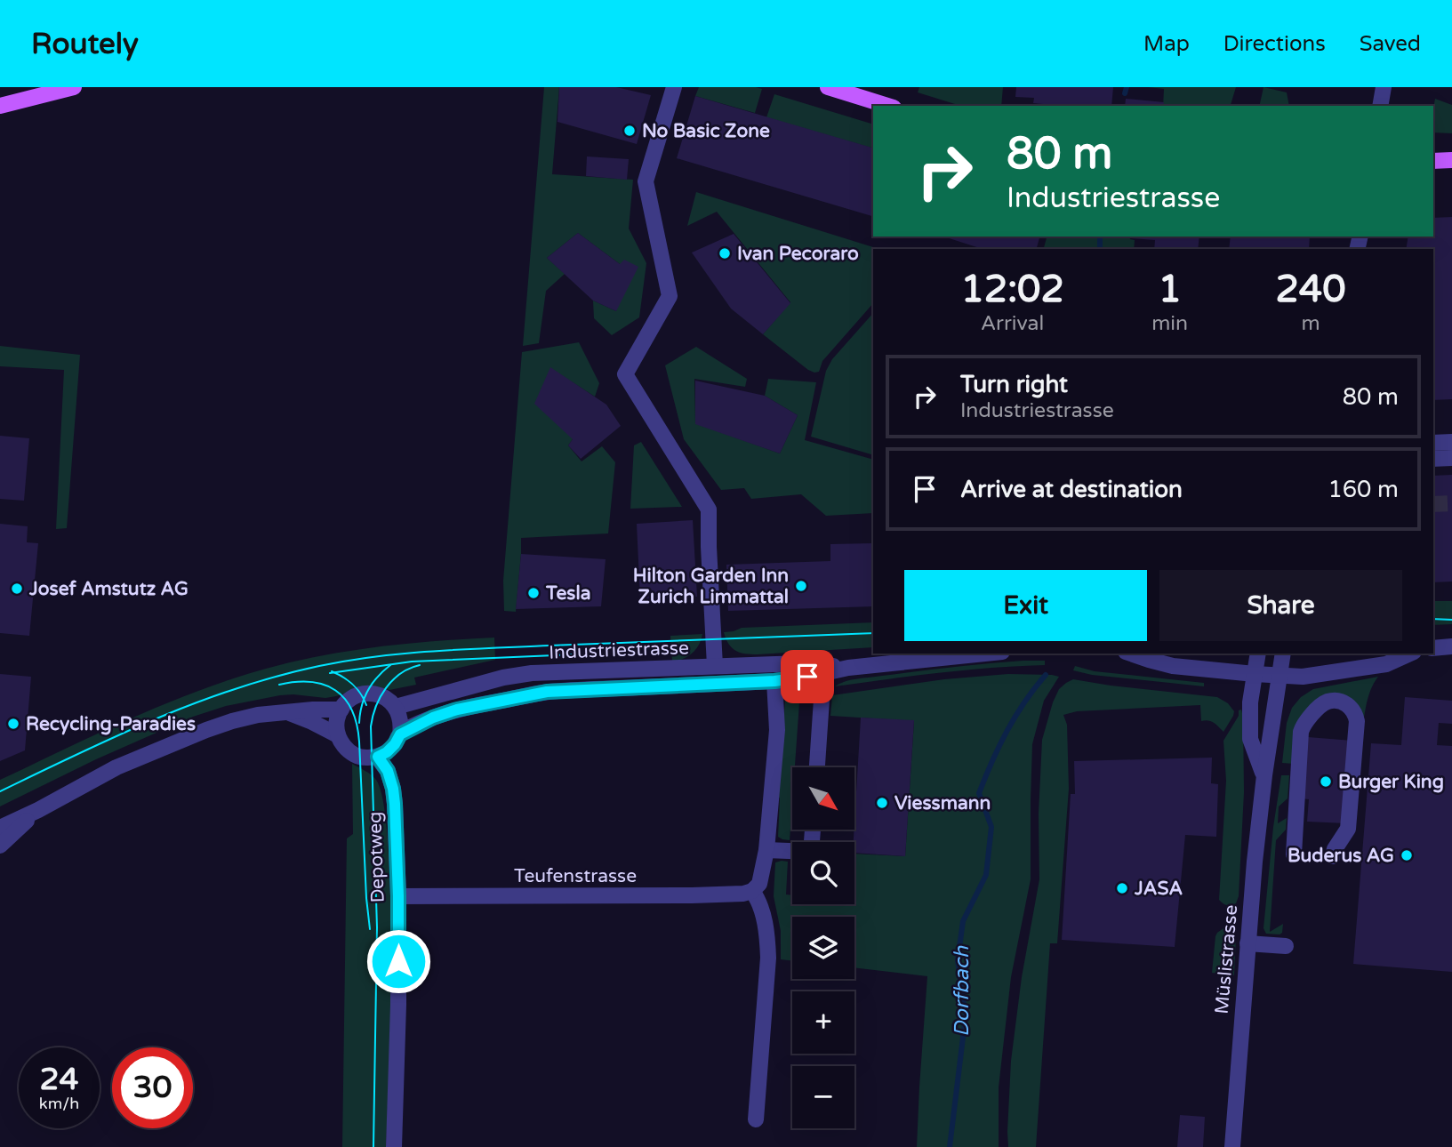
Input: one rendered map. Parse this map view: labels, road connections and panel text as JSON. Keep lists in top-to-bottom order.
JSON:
{
  "streets": {
    "street": [
      "Industriestrasse",
      "Depotweg",
      "Teufenstrasse",
      "Müslistrasse"
    ]
  },
  "crossings": [
    ["Industriestrasse", "Depotweg"],
    ["Depotweg", "Teufenstrasse"]
  ],
  "water": ["Dorfbach"],
  "places": [
    "No Basic Zone",
    "Ivan Pecoraro",
    "Hilton Garden Inn Zurich Limmattal",
    "Josef Amstutz AG",
    "Tesla",
    "Recycling-Paradies",
    "Burger King",
    "Viessmann",
    "Buderus AG",
    "JASA"
  ],
  "north": "bottom right",
  "page": {
    "header": "Routely",
    "nav": ["Map", "Directions", "Saved"],
    "turn": ["80 m", "Industriestrasse"],
    "eta": [
      "12:02",
      "Arrival",
      "1",
      "min",
      "240",
      "m"
    ],
    "list": [
      {
        "name": "Turn right",
        "note": "Industriestrasse",
        "value": "80 m"
      },
      {
        "name": "Arrive at destination",
        "value": "160 m"
      }
    ],
    "buttons": ["Exit", "Share"],
    "map_buttons": ["+", "−"],
    "speed": "24 km/h",
    "limit": "30"
  }
}
